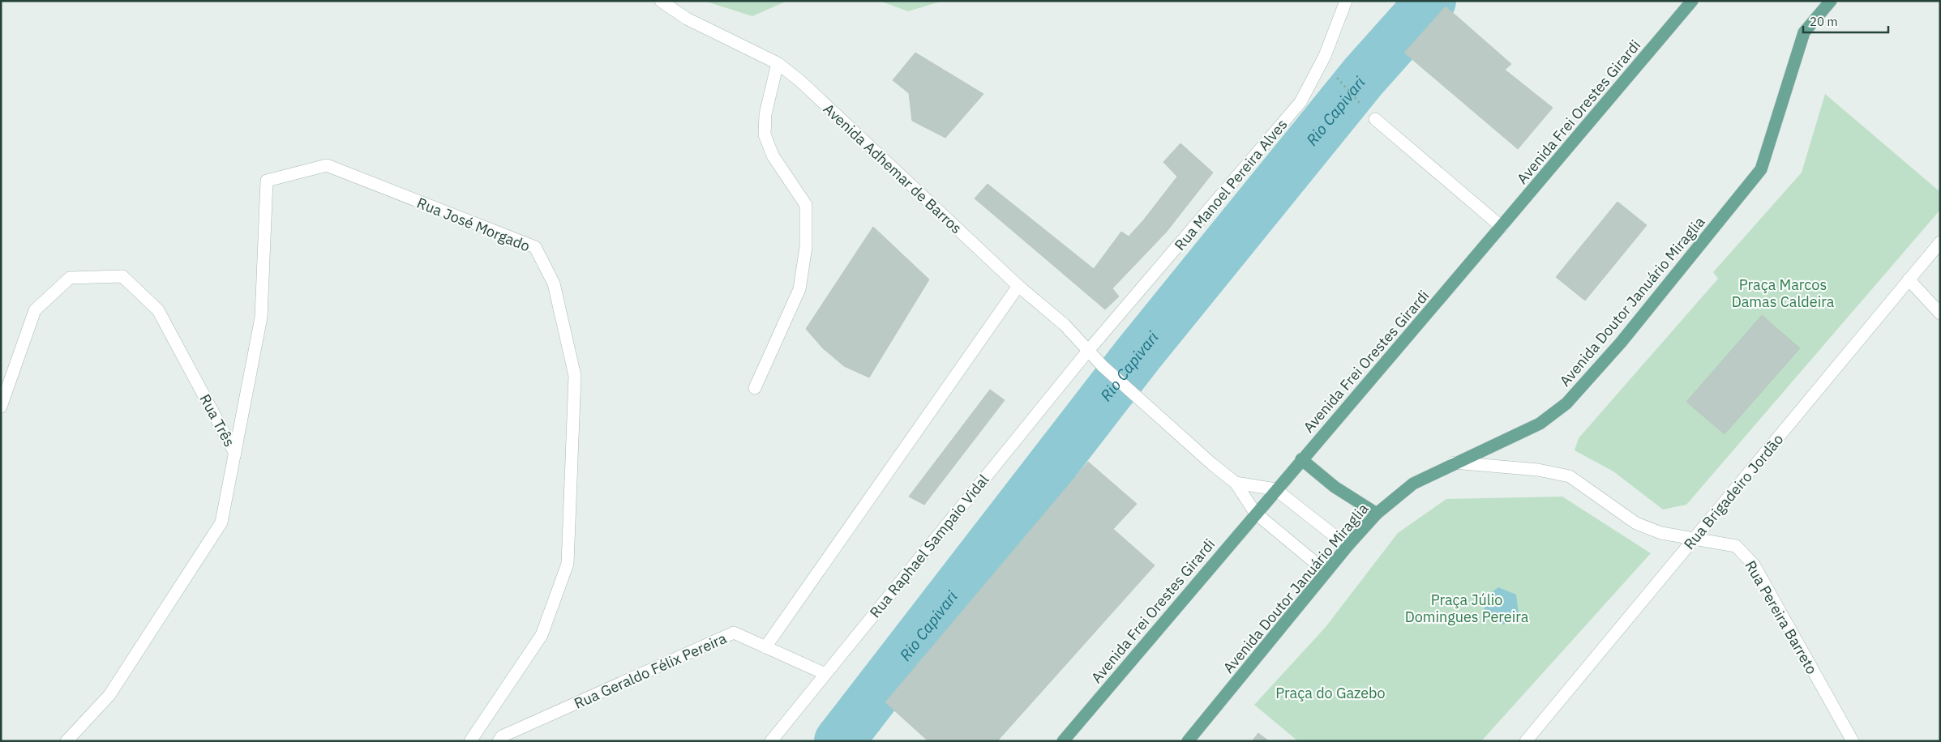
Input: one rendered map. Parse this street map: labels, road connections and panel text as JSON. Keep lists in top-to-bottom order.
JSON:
{
  "streets": {
    "main road": ["Avenida Frei Orestes Girardi", "Avenida Doutor Januário Miraglia"],
    "street": [
      "Avenida Adhemar de Barros",
      "Rua Manoel Pereira Alves",
      "Rua José Morgado",
      "Rua Três",
      "Rua Brigadeiro Jordão",
      "Rua Raphael Sampaio Vidal",
      "Rua Pereira Barreto",
      "Rua Geraldo Félix Pereira"
    ]
  },
  "crossings": [
    ["Avenida Adhemar de Barros", "Rua Manoel Pereira Alves"],
    ["Avenida Adhemar de Barros", "Rua Raphael Sampaio Vidal"],
    ["Rua Manoel Pereira Alves", "Rua Raphael Sampaio Vidal"],
    ["Rua José Morgado", "Rua Três"],
    ["Avenida Doutor Januário Miraglia", "Rua Pereira Barreto"],
    ["Rua Brigadeiro Jordão", "Rua Pereira Barreto"],
    ["Rua Raphael Sampaio Vidal", "Rua Geraldo Félix Pereira"]
  ],
  "water": ["Rio Capivari"],
  "parks": ["Praça Marcos Damas Caldeira", "Praça Júlio Domingues Pereira", "Praça do Gazebo"],
  "scale_bar": "20 m"
}
